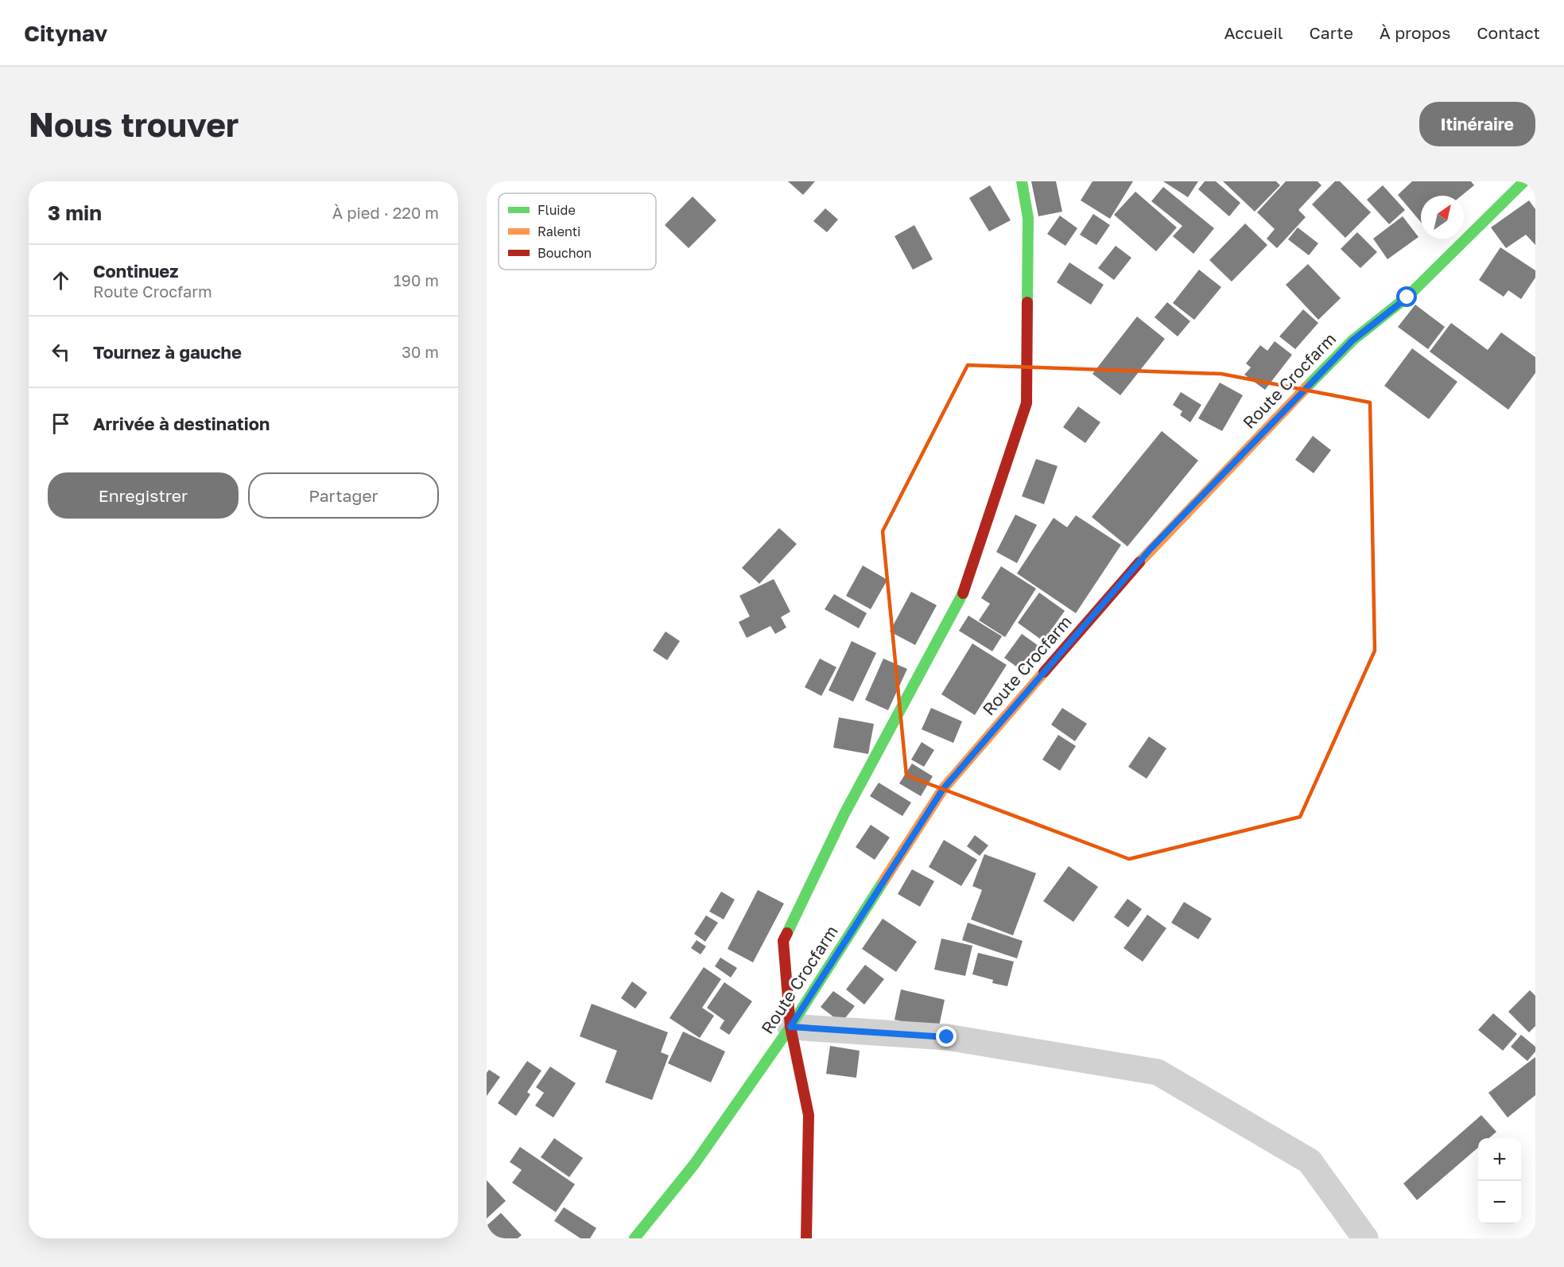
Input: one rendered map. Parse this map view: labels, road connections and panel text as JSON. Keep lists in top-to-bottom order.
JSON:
{
  "streets": {
    "street": ["Route Crocfarm"]
  },
  "legend": ["Fluide", "Ralenti", "Bouchon"],
  "north": "top right",
  "page": {
    "header": "Citynav",
    "nav": [
      "Accueil",
      "Carte",
      "À propos",
      "Contact"
    ],
    "buttons": [
      "Itinéraire",
      ["Enregistrer", "Partager"]
    ],
    "title": "Nous trouver",
    "heading": ["3 min", "À pied · 220 m"],
    "list": [
      ["Continuez", "Route Crocfarm", "190 m"],
      ["Tournez à gauche", "30 m"],
      "Arrivée à destination"
    ],
    "map_buttons": ["+", "−"]
  }
}
